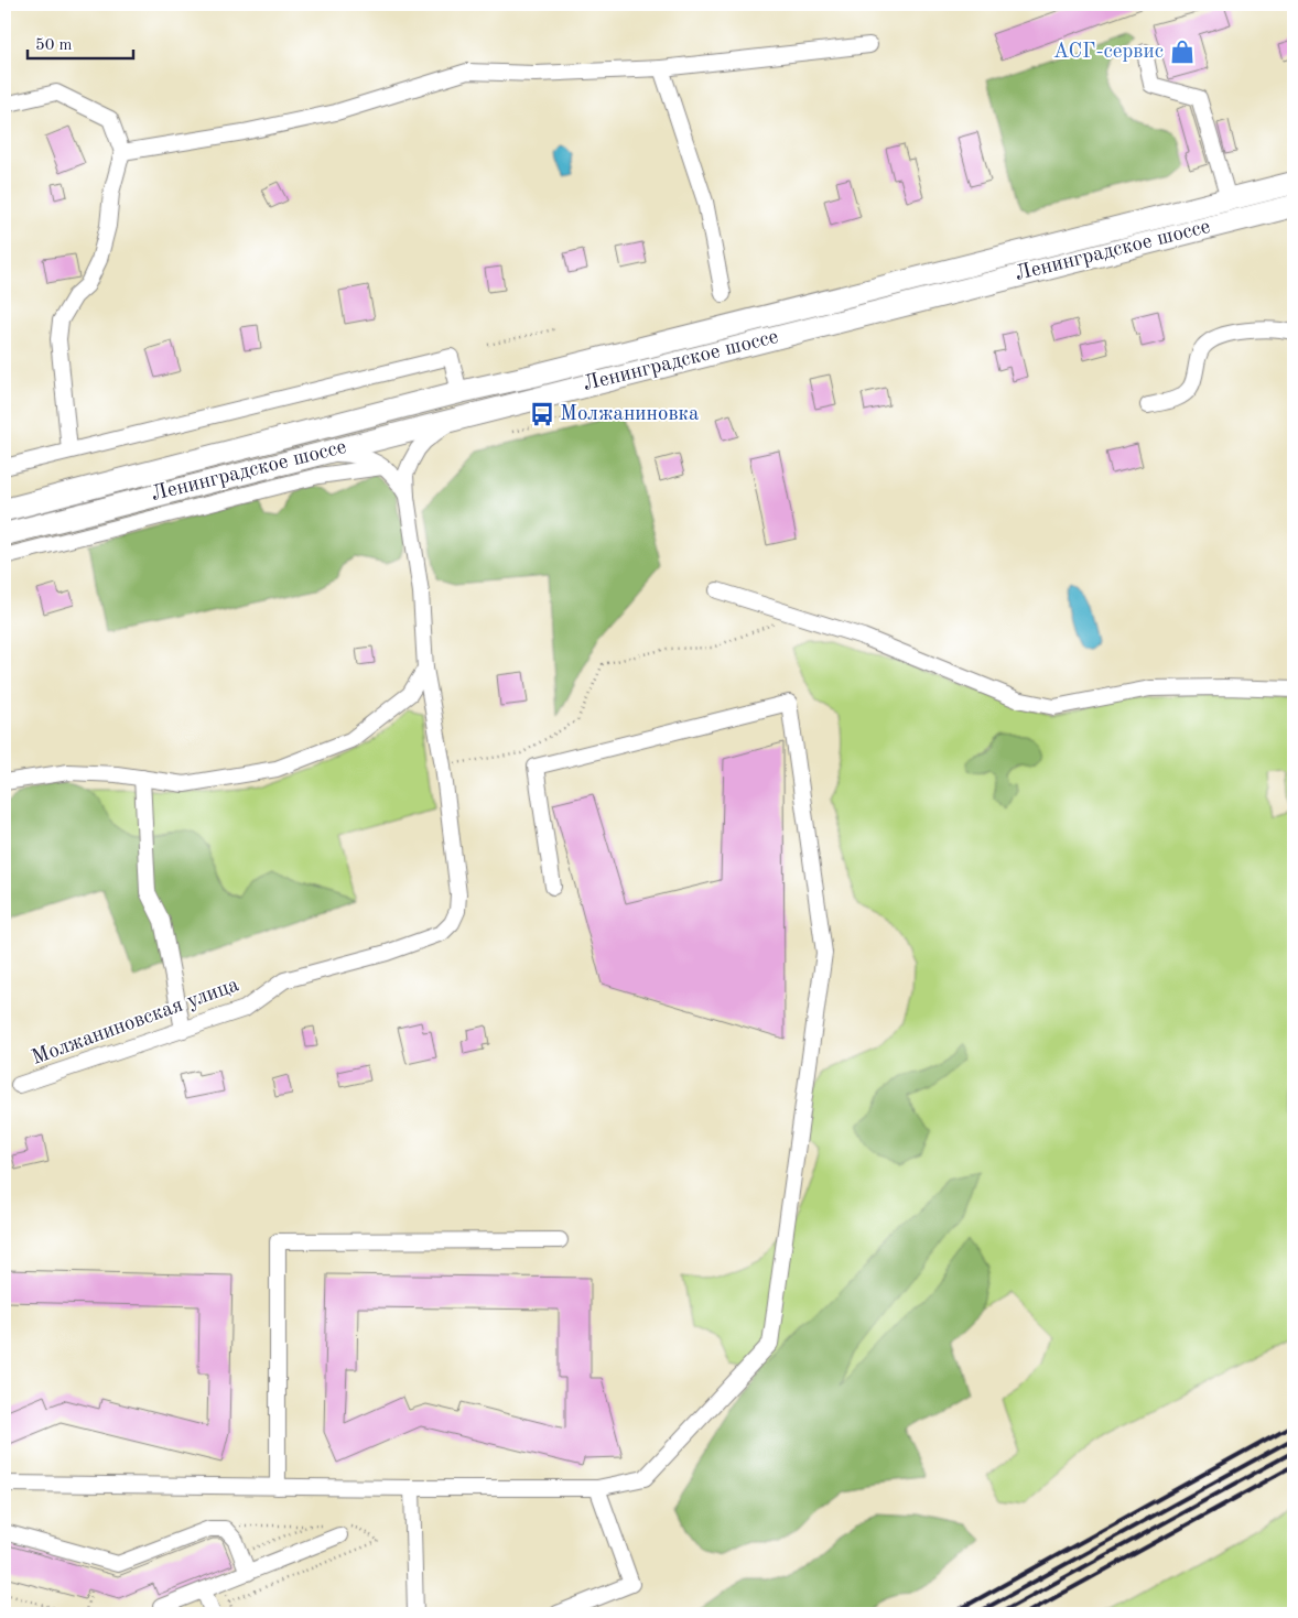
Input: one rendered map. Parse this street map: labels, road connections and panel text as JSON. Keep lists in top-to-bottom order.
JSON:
{
  "streets": {
    "highway": ["Ленинградское шоссе"],
    "street": ["Молжаниновская улица"]
  },
  "crossings": [
    ["Ленинградское шоссе", "Молжаниновская улица"]
  ],
  "places": {
    "shop": ["АСГ-сервис"],
    "bus stop": ["Молжаниновка"]
  },
  "scale_bar": "50 m"
}
